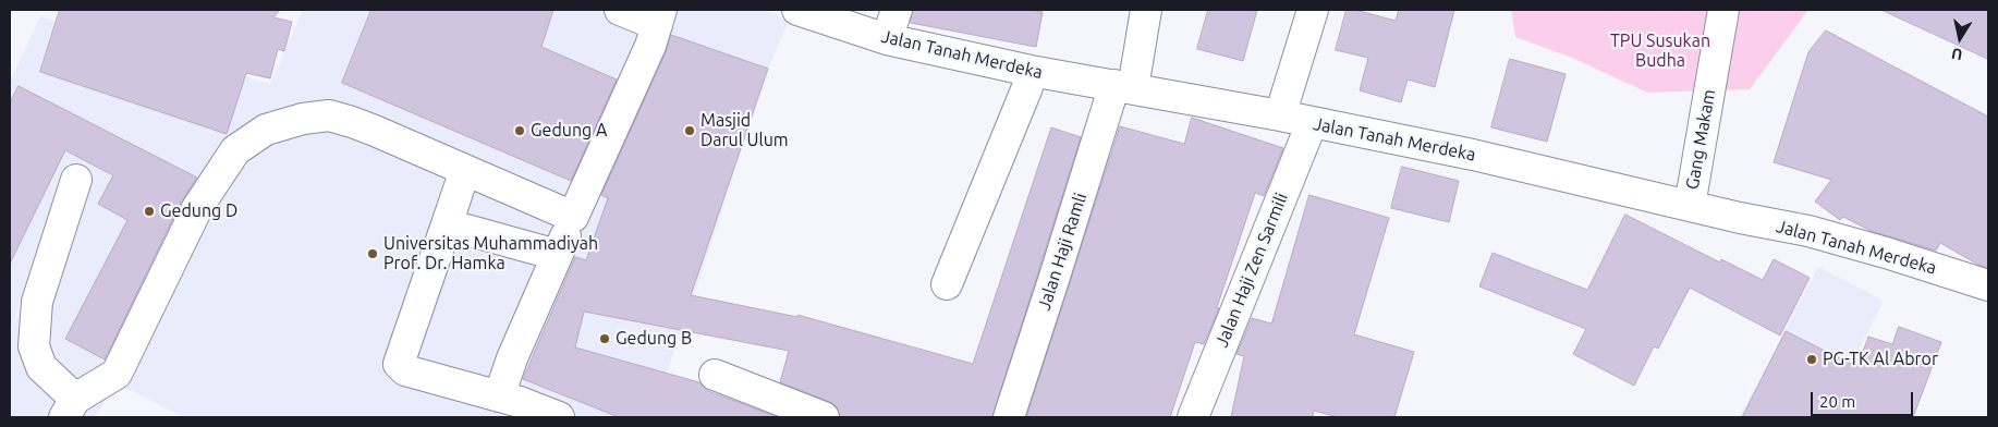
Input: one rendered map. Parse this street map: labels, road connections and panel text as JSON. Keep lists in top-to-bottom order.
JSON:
{
  "streets": {
    "street": [
      "Jalan Tanah Merdeka",
      "Gang Makam",
      "Jalan Haji Ramli",
      "Jalan Haji Zen Sarmili"
    ]
  },
  "crossings": [
    ["Jalan Tanah Merdeka", "Gang Makam"],
    ["Jalan Tanah Merdeka", "Jalan Haji Ramli"],
    ["Jalan Tanah Merdeka", "Jalan Haji Zen Sarmili"]
  ],
  "parks": ["TPU Susukan Budha"],
  "places": [
    "Gedung A",
    "Masjid Darul Ulum",
    "Gedung D",
    "Universitas Muhammadiyah Prof. Dr. Hamka",
    "Gedung B",
    "PG-TK Al Abror"
  ],
  "scale_bar": "20 m",
  "north": "bottom"
}
